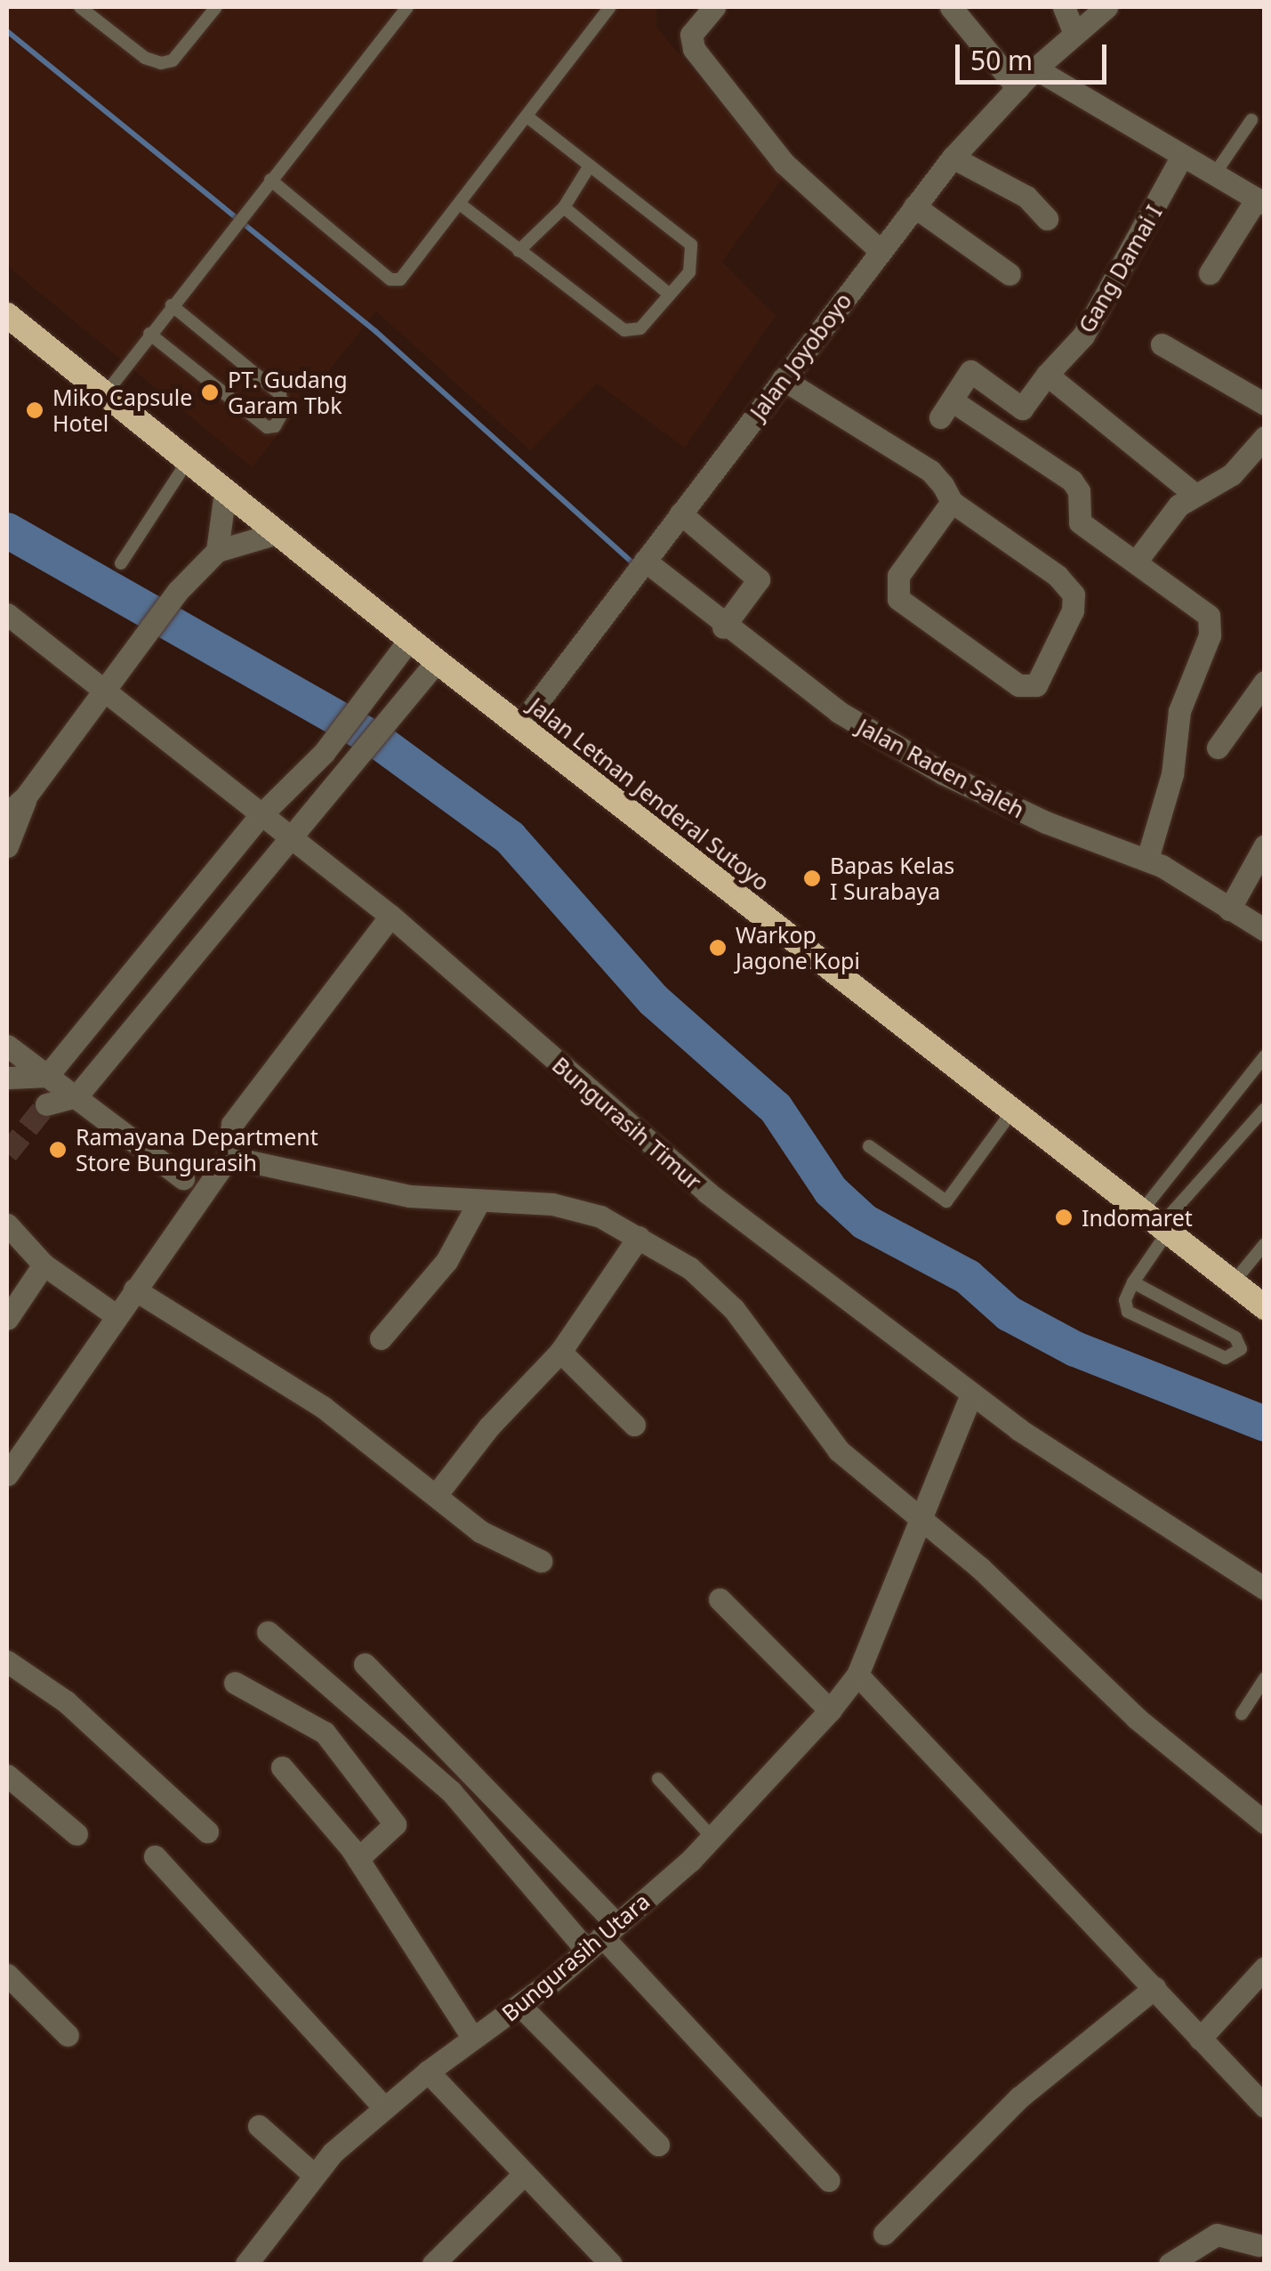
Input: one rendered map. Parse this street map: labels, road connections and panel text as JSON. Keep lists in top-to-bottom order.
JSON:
{
  "streets": {
    "highway": ["Jalan Letnan Jenderal Sutoyo"],
    "street": [
      "Gang Damai I",
      "Jalan Joyoboyo",
      "Jalan Raden Saleh",
      "Bungurasih Timur",
      "Bungurasih Utara"
    ]
  },
  "crossings": [
    ["Jalan Joyoboyo", "Jalan Raden Saleh"],
    ["Jalan Joyoboyo", "Jalan Letnan Jenderal Sutoyo"],
    ["Bungurasih Timur", "Bungurasih Utara"]
  ],
  "places": [
    "PT. Gudang Garam Tbk",
    "Miko Capsule Hotel",
    "Bapas Kelas I Surabaya",
    "Warkop Jagone Kopi",
    "Ramayana Department Store Bungurasih",
    "Indomaret"
  ],
  "scale_bar": "50 m"
}
